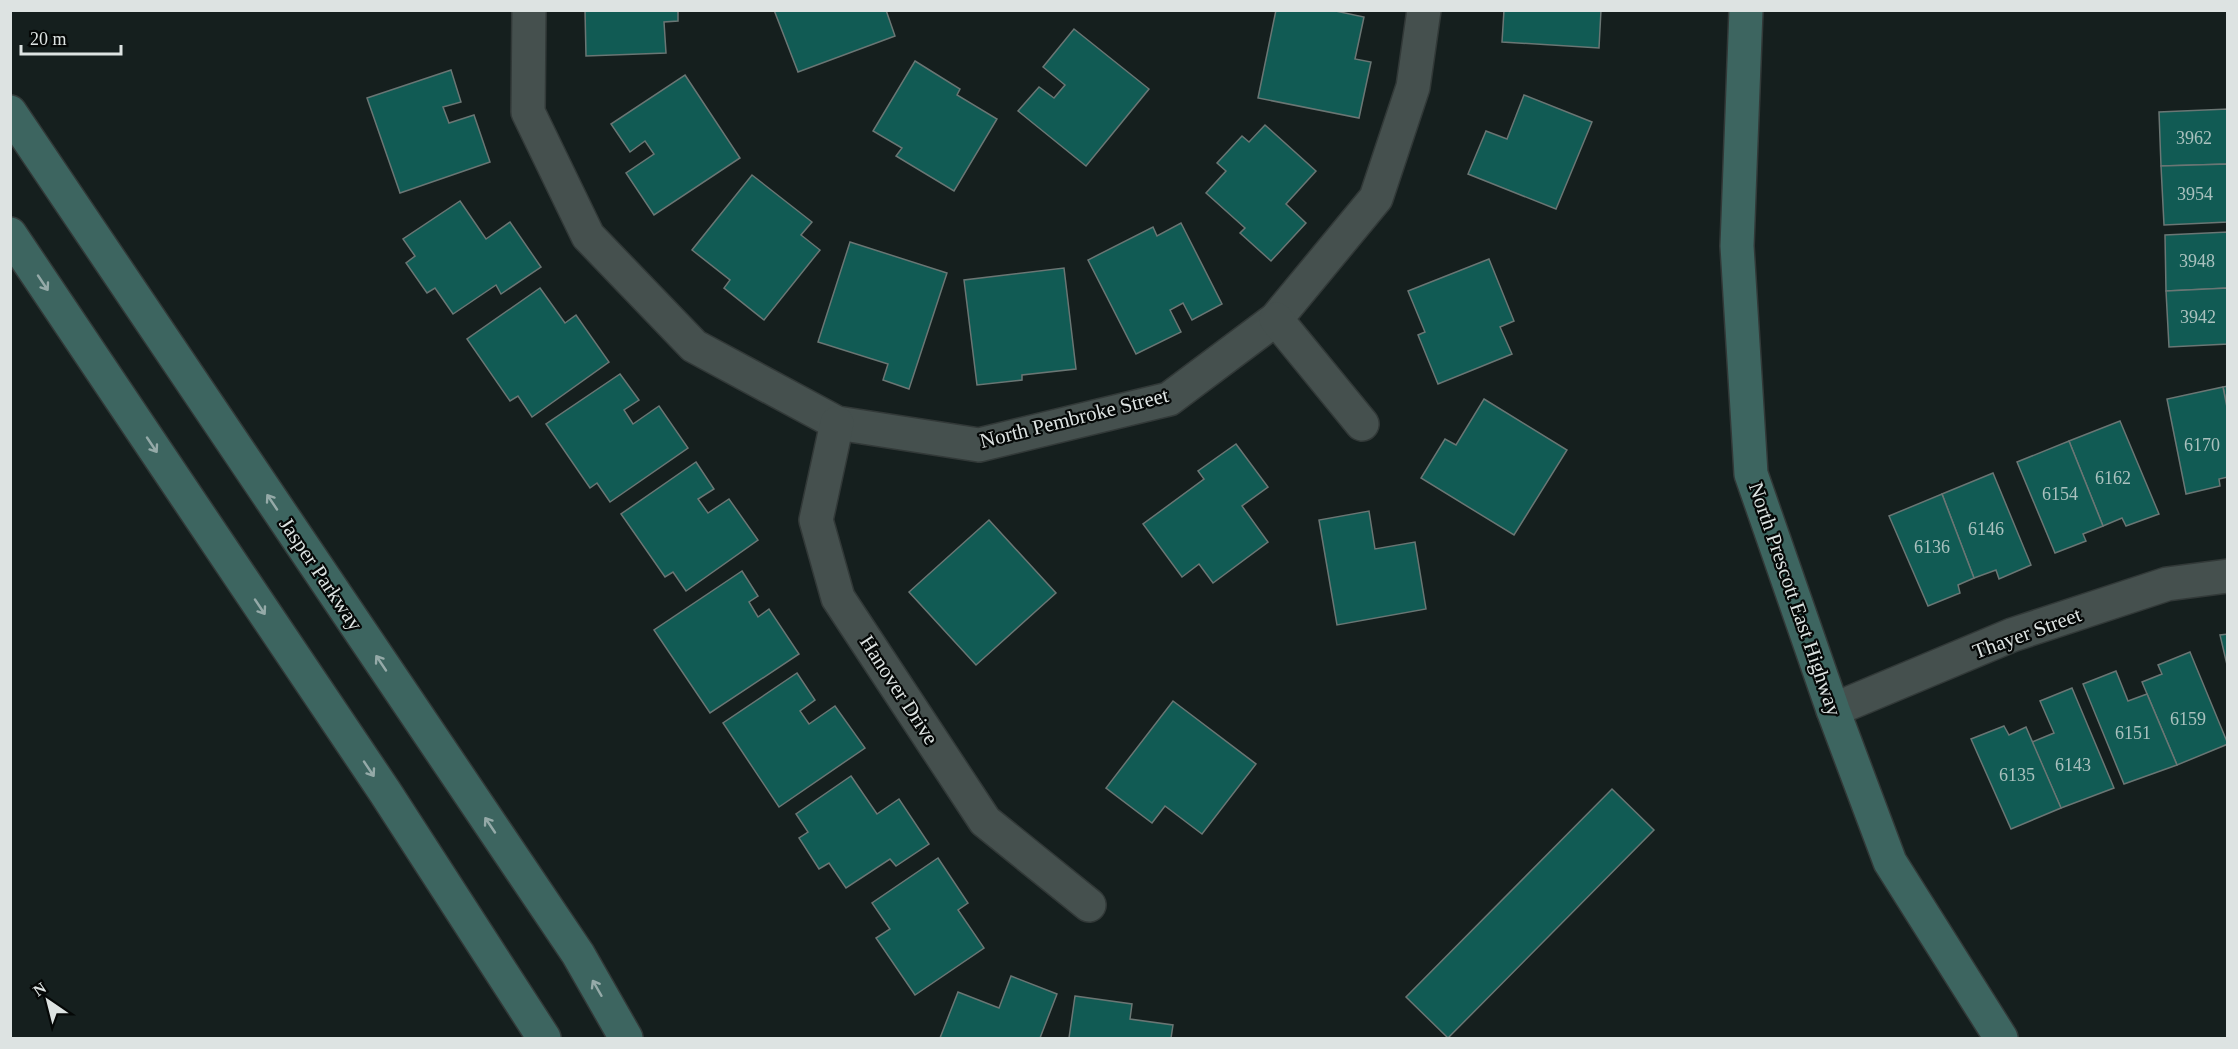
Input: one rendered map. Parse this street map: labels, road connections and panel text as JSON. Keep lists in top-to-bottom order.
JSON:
{
  "streets": {
    "main road": ["Jasper Parkway", "North Prescott East Highway"],
    "street": ["North Pembroke Street", "Thayer Street", "Hanover Drive"]
  },
  "crossings": [
    ["North Pembroke Street", "Hanover Drive"],
    ["North Prescott East Highway", "Thayer Street"]
  ],
  "house_numbers": [
    "3962",
    "3954",
    "3948",
    "3942",
    "6170",
    "6162",
    "6154",
    "6146",
    "6136",
    "6159",
    "6151",
    "6143",
    "6135"
  ],
  "scale_bar": "20 m",
  "north": "top left"
}
